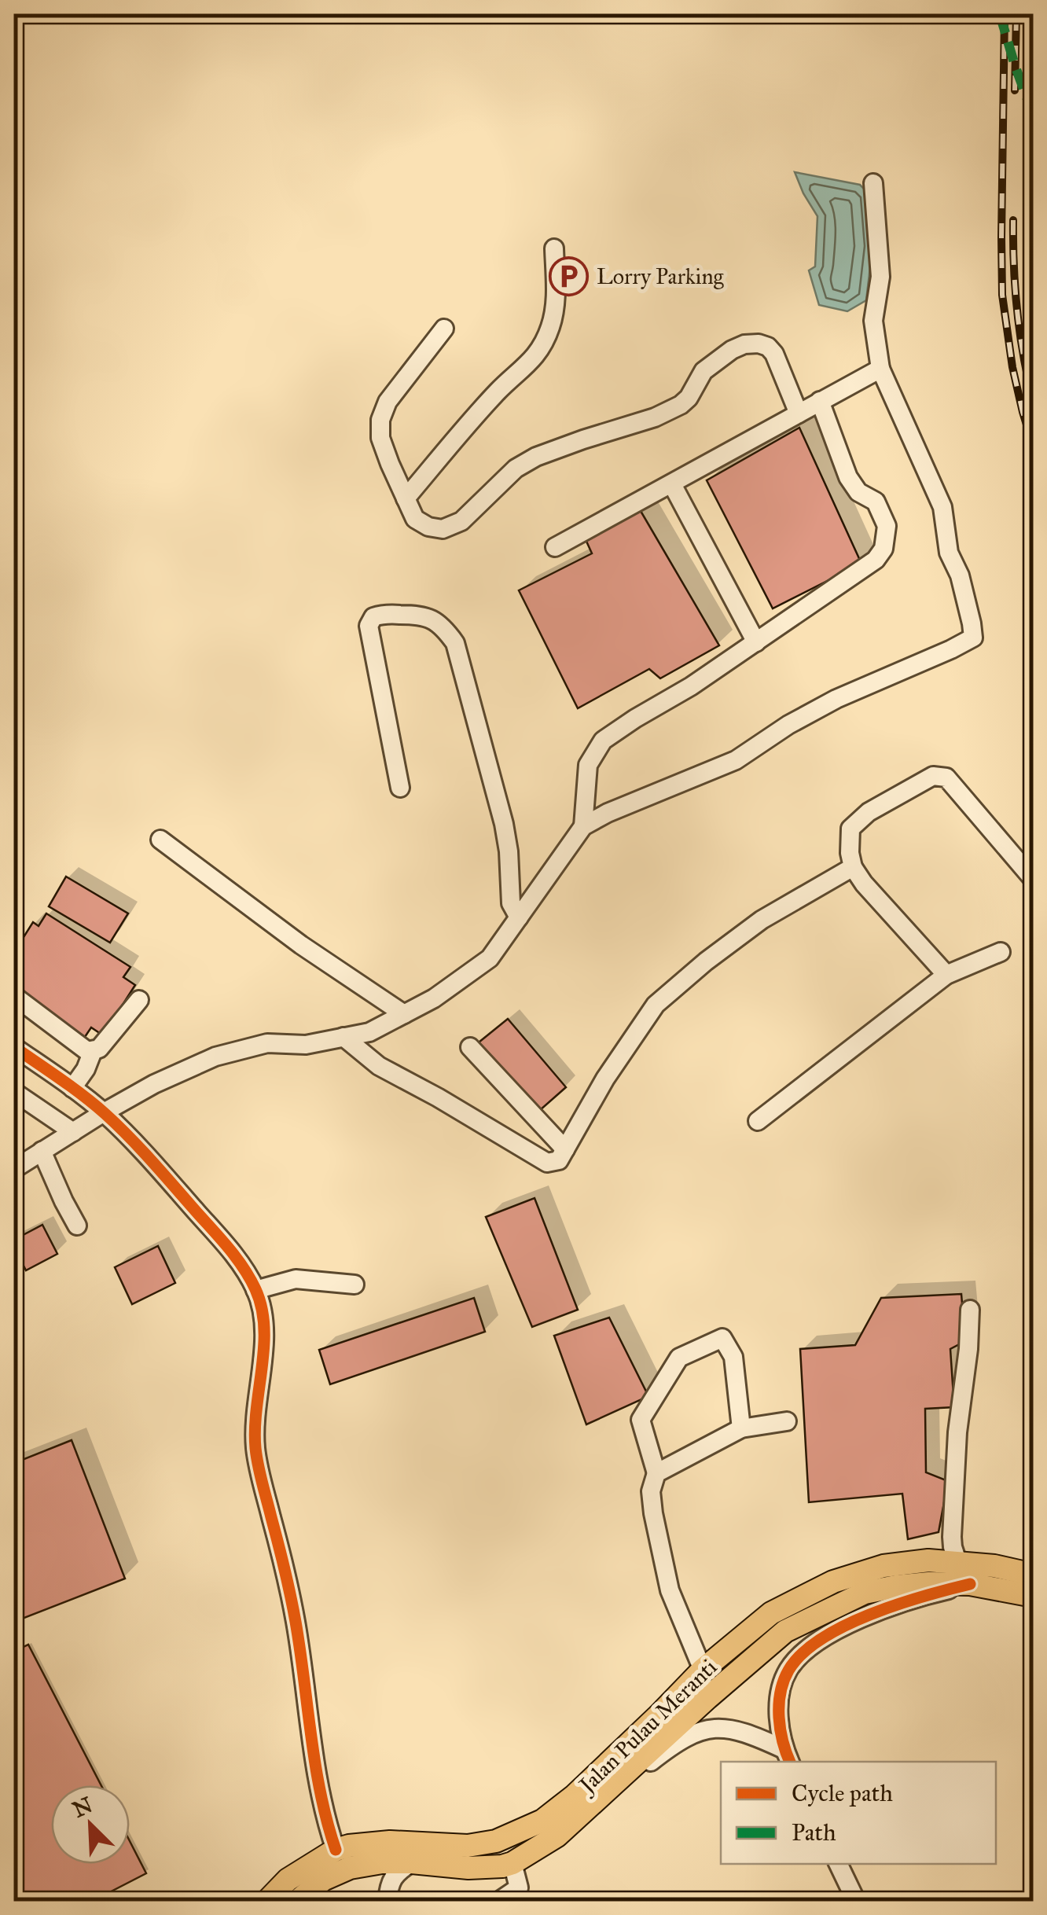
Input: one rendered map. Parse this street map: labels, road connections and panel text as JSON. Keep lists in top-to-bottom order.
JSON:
{
  "streets": {
    "main road": ["Jalan Pulau Meranti"]
  },
  "places": {
    "parking": ["Lorry Parking"]
  },
  "legend": ["Cycle path", "Path"],
  "north": "top left"
}
